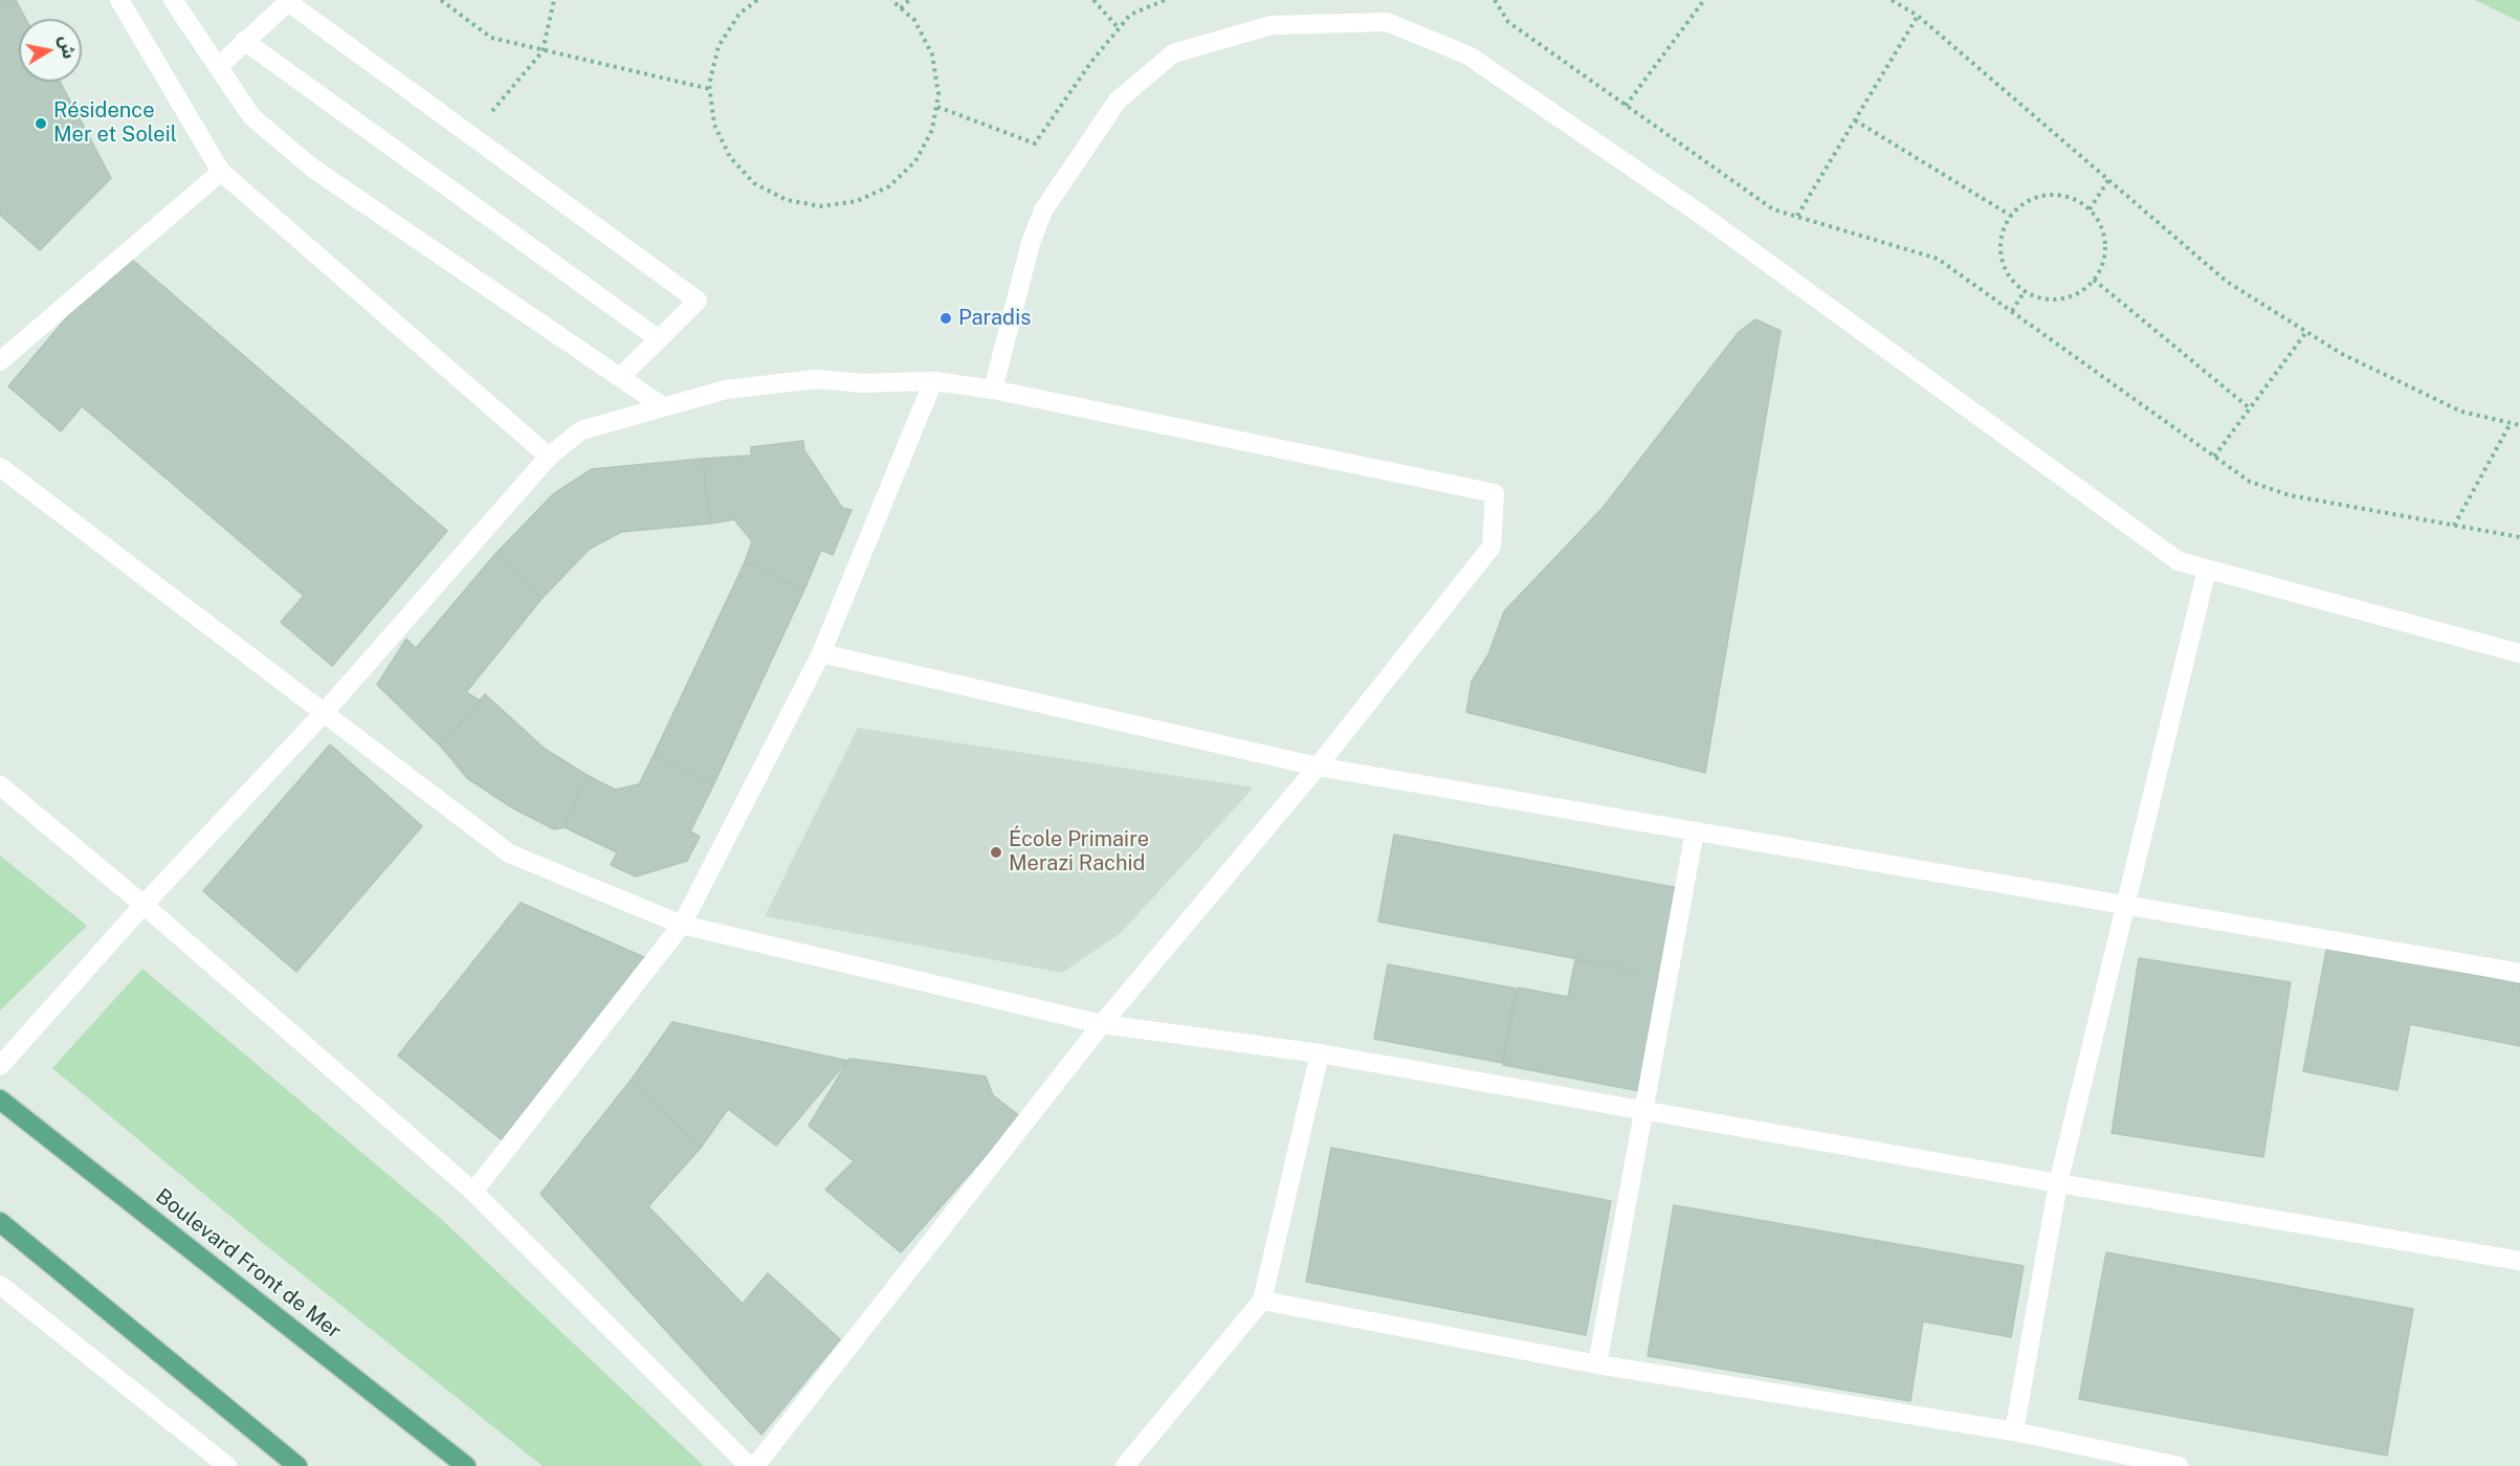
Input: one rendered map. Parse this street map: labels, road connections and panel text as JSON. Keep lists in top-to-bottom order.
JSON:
{
  "streets": {
    "main road": ["Boulevard Front de Mer"]
  },
  "places": ["Résidence Mer et Soleil", "Paradis", "École Primaire Merazi Rachid"],
  "north": "right"
}
